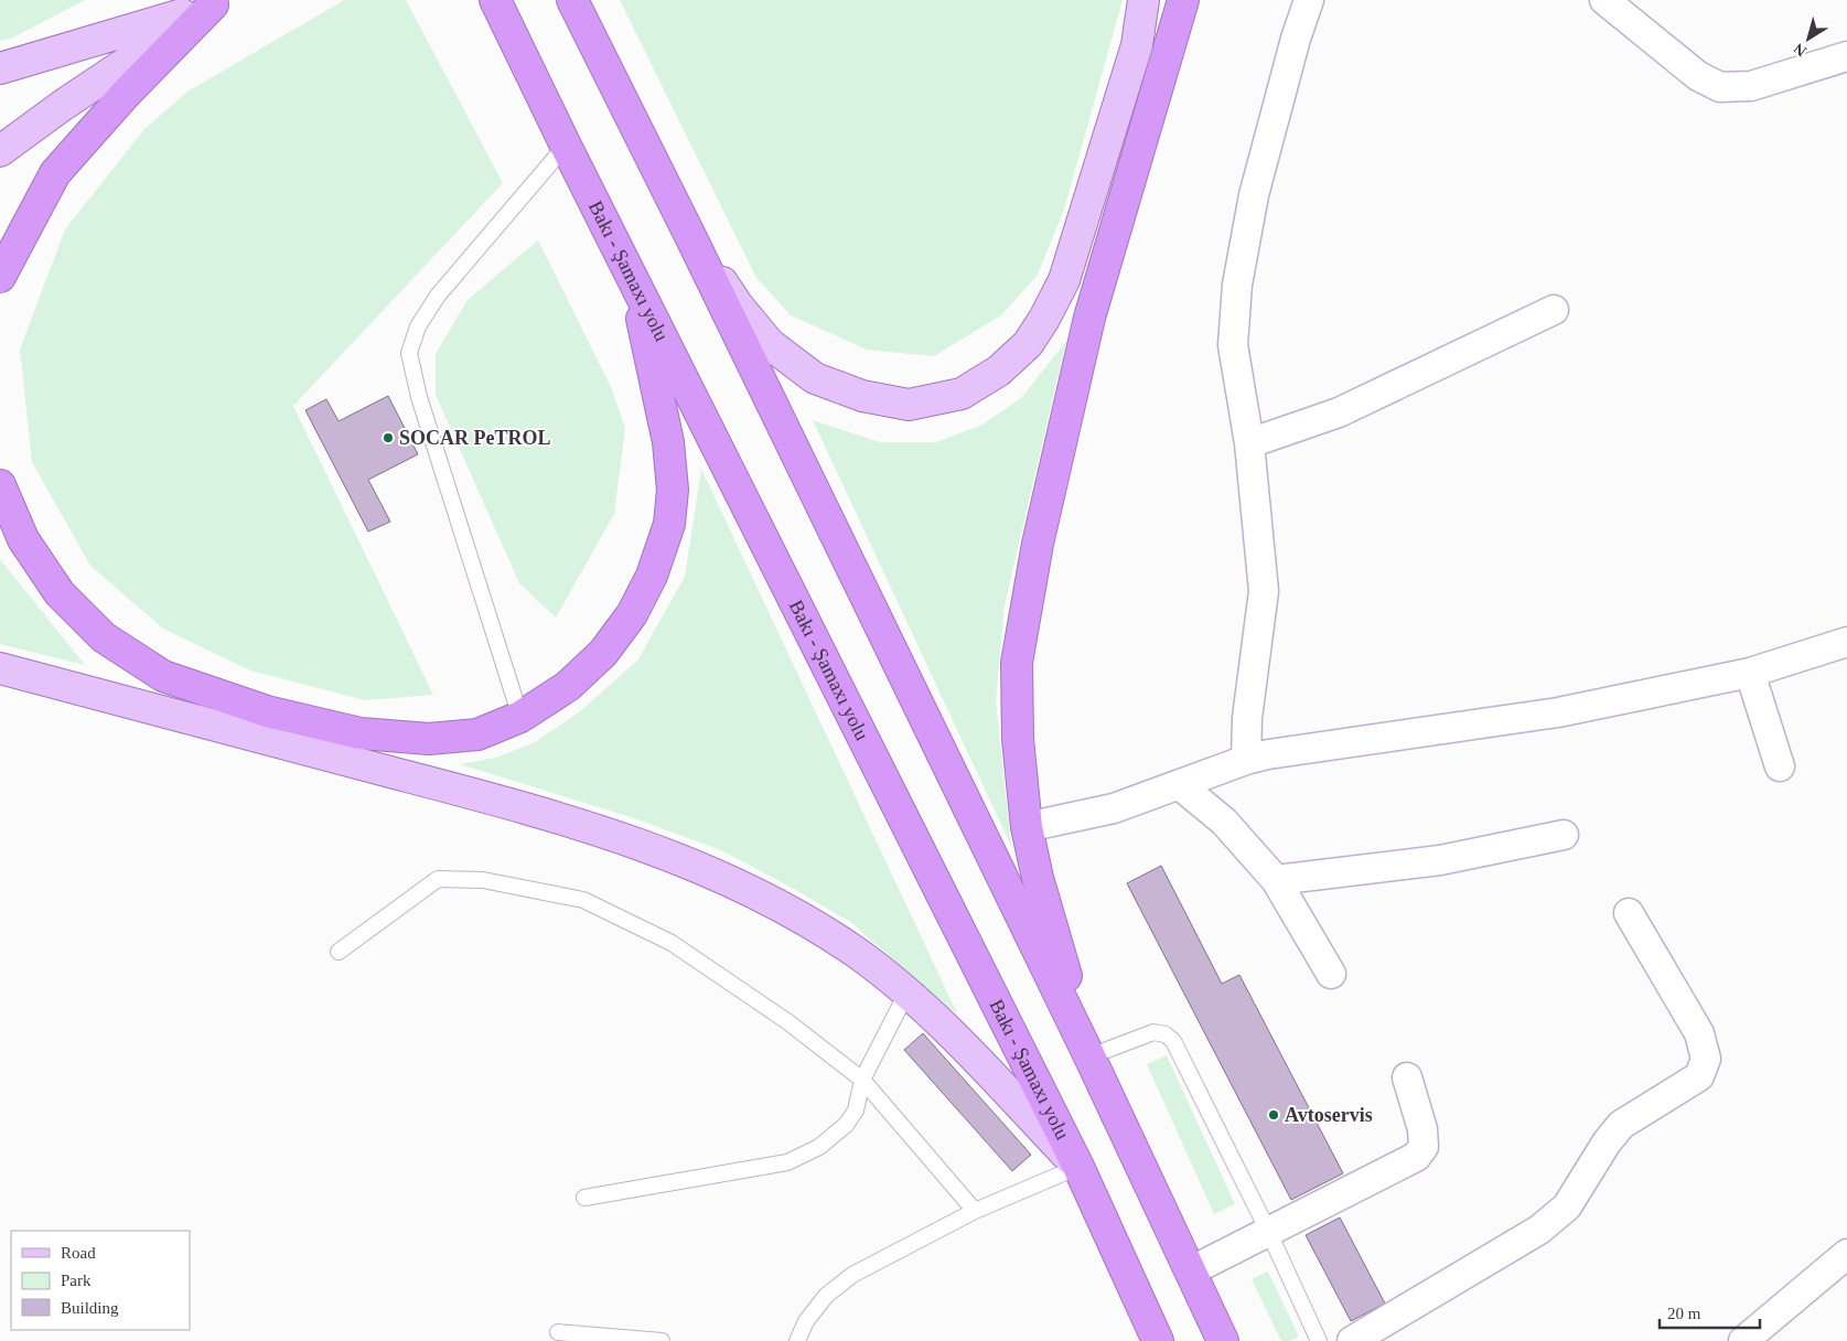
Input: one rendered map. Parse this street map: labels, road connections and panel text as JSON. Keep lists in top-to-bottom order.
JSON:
{
  "streets": {
    "highway": ["Bakı - Şamaxı yolu"]
  },
  "places": ["SOCAR PeTROL", "Avtoservis"],
  "legend": ["Road", "Park", "Building"],
  "scale_bar": "20 m",
  "north": "bottom left"
}
